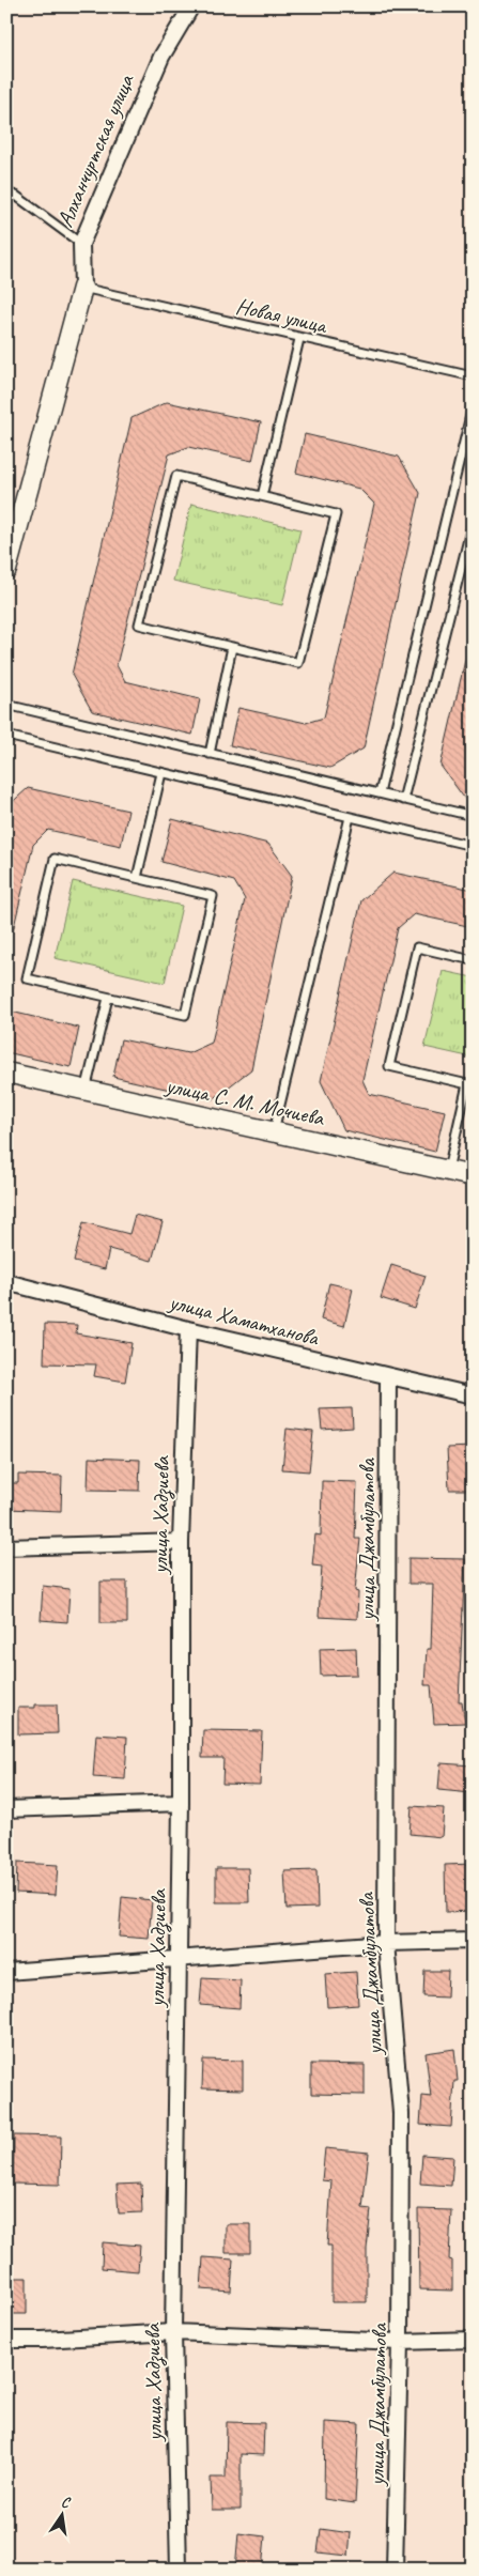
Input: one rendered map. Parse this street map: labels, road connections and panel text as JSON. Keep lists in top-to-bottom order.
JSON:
{
  "streets": {
    "street": [
      "Алханчуртская улица",
      "улица С. М. Мочиева",
      "улица Хаматханова",
      "улица Хадзиева",
      "улица Джамбулатова"
    ],
    "lane": ["Новая улица"]
  },
  "crossings": [
    ["Алханчуртская улица", "Новая улица"],
    ["улица Хаматханова", "улица Хадзиева"],
    ["улица Хаматханова", "улица Джамбулатова"]
  ],
  "north": "top"
}
